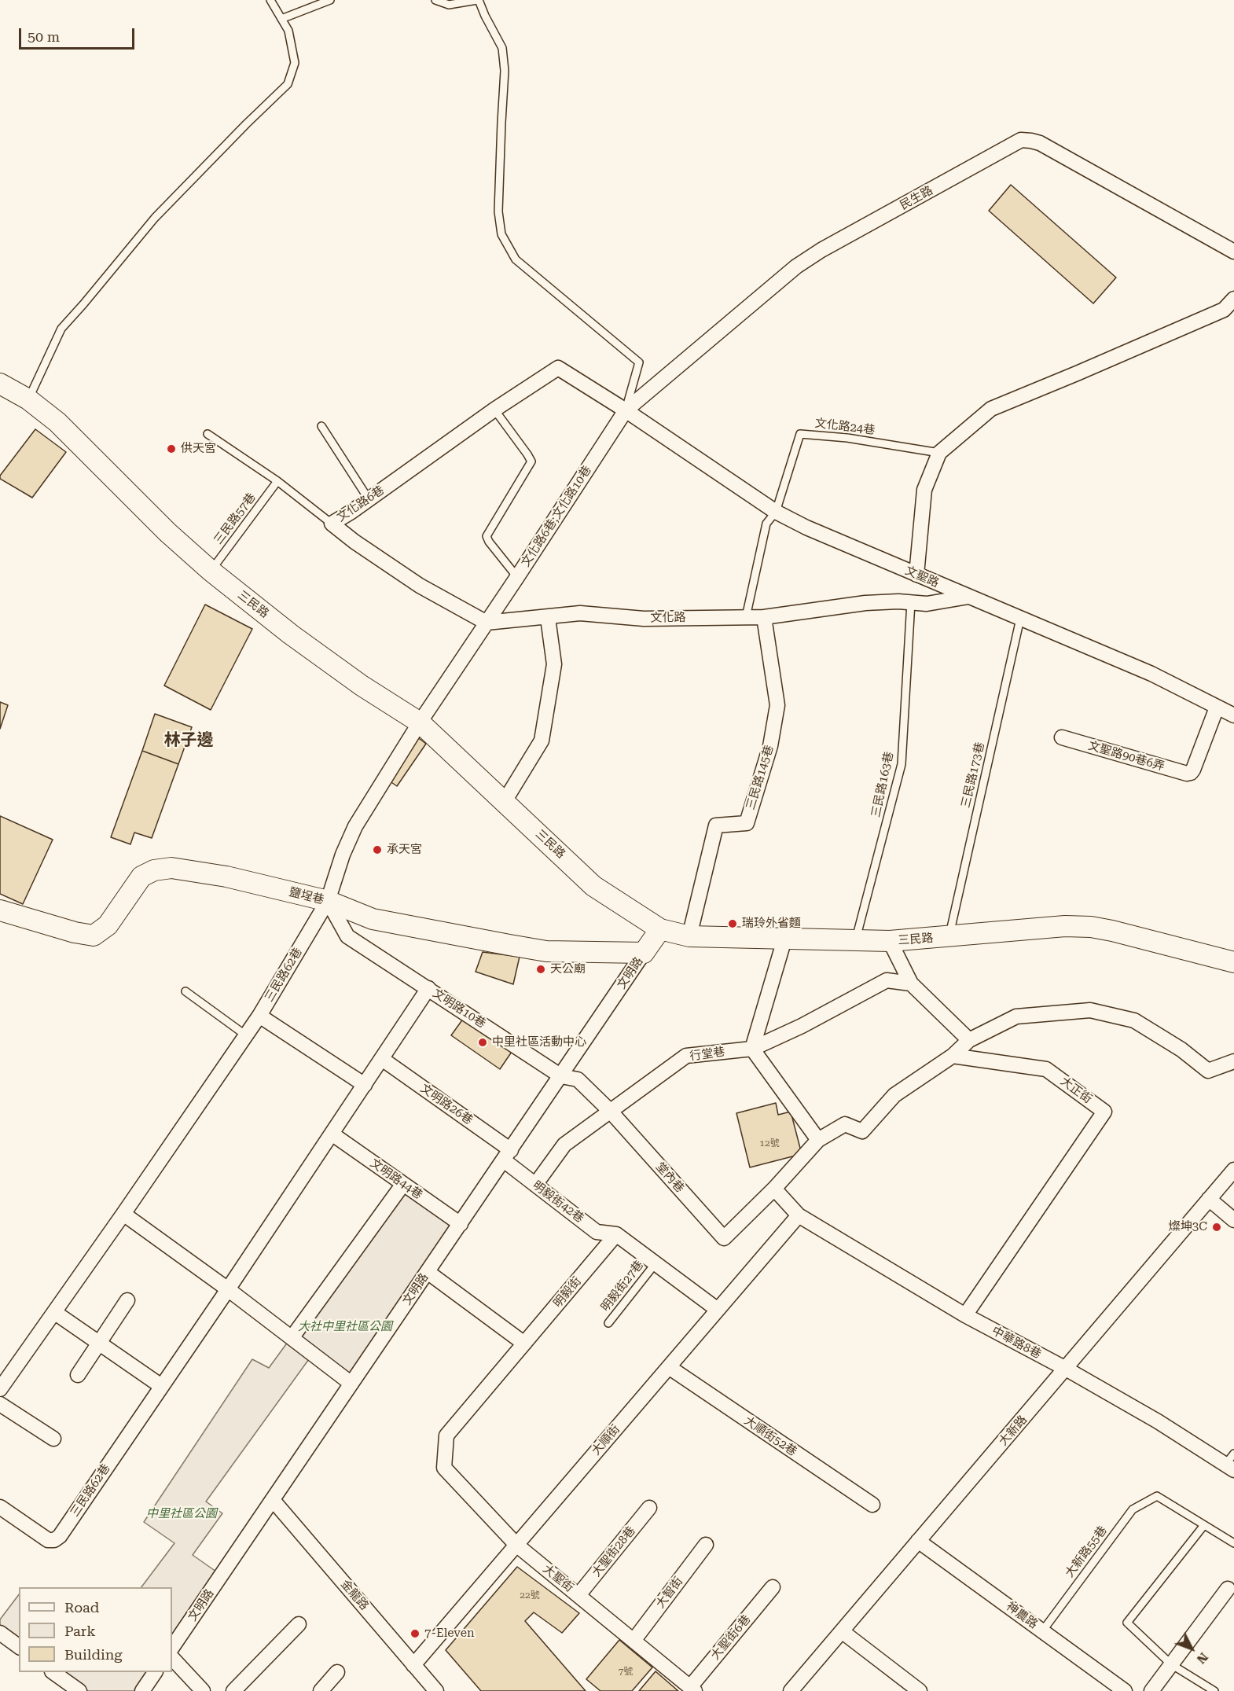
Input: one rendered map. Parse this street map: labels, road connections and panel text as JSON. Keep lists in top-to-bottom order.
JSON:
{
  "streets": {
    "main road": ["三民路", "鹽埕巷", "文明路"],
    "street": [
      "民生路",
      "文化路6巷",
      "文化路6巷;文化路10巷",
      "文聖路",
      "文化路",
      "文聖路90巷6弄",
      "三民路145巷",
      "三民路62巷",
      "文明路10巷",
      "行堂巷",
      "大正街",
      "文明路26巷",
      "堂內巷",
      "文明路44巷",
      "明毅街42巷",
      "明毅街",
      "中華路8巷",
      "大新路",
      "大順街52巷",
      "大順街",
      "大聖街28巷",
      "大聖街",
      "大智街",
      "金龍路",
      "神農路",
      "大聖街6巷"
    ],
    "lane": [
      "文化路24巷",
      "三民路57巷",
      "三民路173巷",
      "三民路163巷",
      "明毅街27巷",
      "大新路55巷"
    ]
  },
  "crossings": [
    ["民生路", "文化路6巷"],
    ["民生路", "文化路6巷;文化路10巷"],
    ["民生路", "文聖路"],
    ["文化路24巷", "文聖路"],
    ["文化路6巷", "文化路6巷;文化路10巷"],
    ["文化路6巷", "文聖路"],
    ["文化路6巷", "文化路"],
    ["文化路6巷;文化路10巷", "文聖路"],
    ["文化路6巷;文化路10巷", "文化路"],
    ["三民路57巷", "三民路"],
    ["文聖路", "文化路"],
    ["文聖路", "文聖路90巷6弄"],
    ["文聖路", "三民路173巷"],
    ["三民路", "三民路173巷"],
    ["三民路", "三民路145巷"],
    ["三民路", "三民路163巷"],
    ["三民路", "文明路"],
    ["三民路", "三民路62巷"],
    ["文化路", "三民路145巷"],
    ["文化路", "三民路163巷"],
    ["鹽埕巷", "文明路"],
    ["鹽埕巷", "三民路62巷"],
    ["鹽埕巷", "文明路10巷"],
    ["文明路", "文明路10巷"],
    ["文明路", "文明路26巷"],
    ["文明路", "堂內巷"],
    ["文明路", "文明路44巷"],
    ["文明路", "明毅街42巷"],
    ["文明路", "金龍路"],
    ["三民路62巷", "文明路10巷"],
    ["三民路62巷", "文明路26巷"],
    ["三民路62巷", "文明路44巷"],
    ["文明路10巷", "堂內巷"],
    ["行堂巷", "堂內巷"],
    ["行堂巷", "明毅街42巷"],
    ["大正街", "中華路8巷"],
    ["文明路26巷", "明毅街42巷"],
    ["堂內巷", "中華路8巷"],
    ["明毅街42巷", "明毅街"],
    ["明毅街", "大聖街"],
    ["中華路8巷", "大新路"],
    ["中華路8巷", "大順街"],
    ["大新路", "神農路"],
    ["大順街52巷", "大順街"],
    ["大順街", "大聖街"],
    ["大順街", "金龍路"],
    ["大聖街28巷", "大聖街"],
    ["大新路55巷", "神農路"],
    ["大聖街", "大智街"],
    ["大聖街", "大聖街6巷"]
  ],
  "districts": ["林子邊"],
  "parks": ["大社中里社區公園", "中里社區公園"],
  "places": [
    "供天宮",
    "承天宮",
    "瑞玲外省麵",
    "天公廟",
    "中里社區活動中心",
    "燦坤3C",
    "7-Eleven"
  ],
  "house_numbers": ["12號", "22號", "7號"],
  "legend": ["Road", "Park", "Building"],
  "scale_bar": "50 m",
  "north": "bottom right"
}
